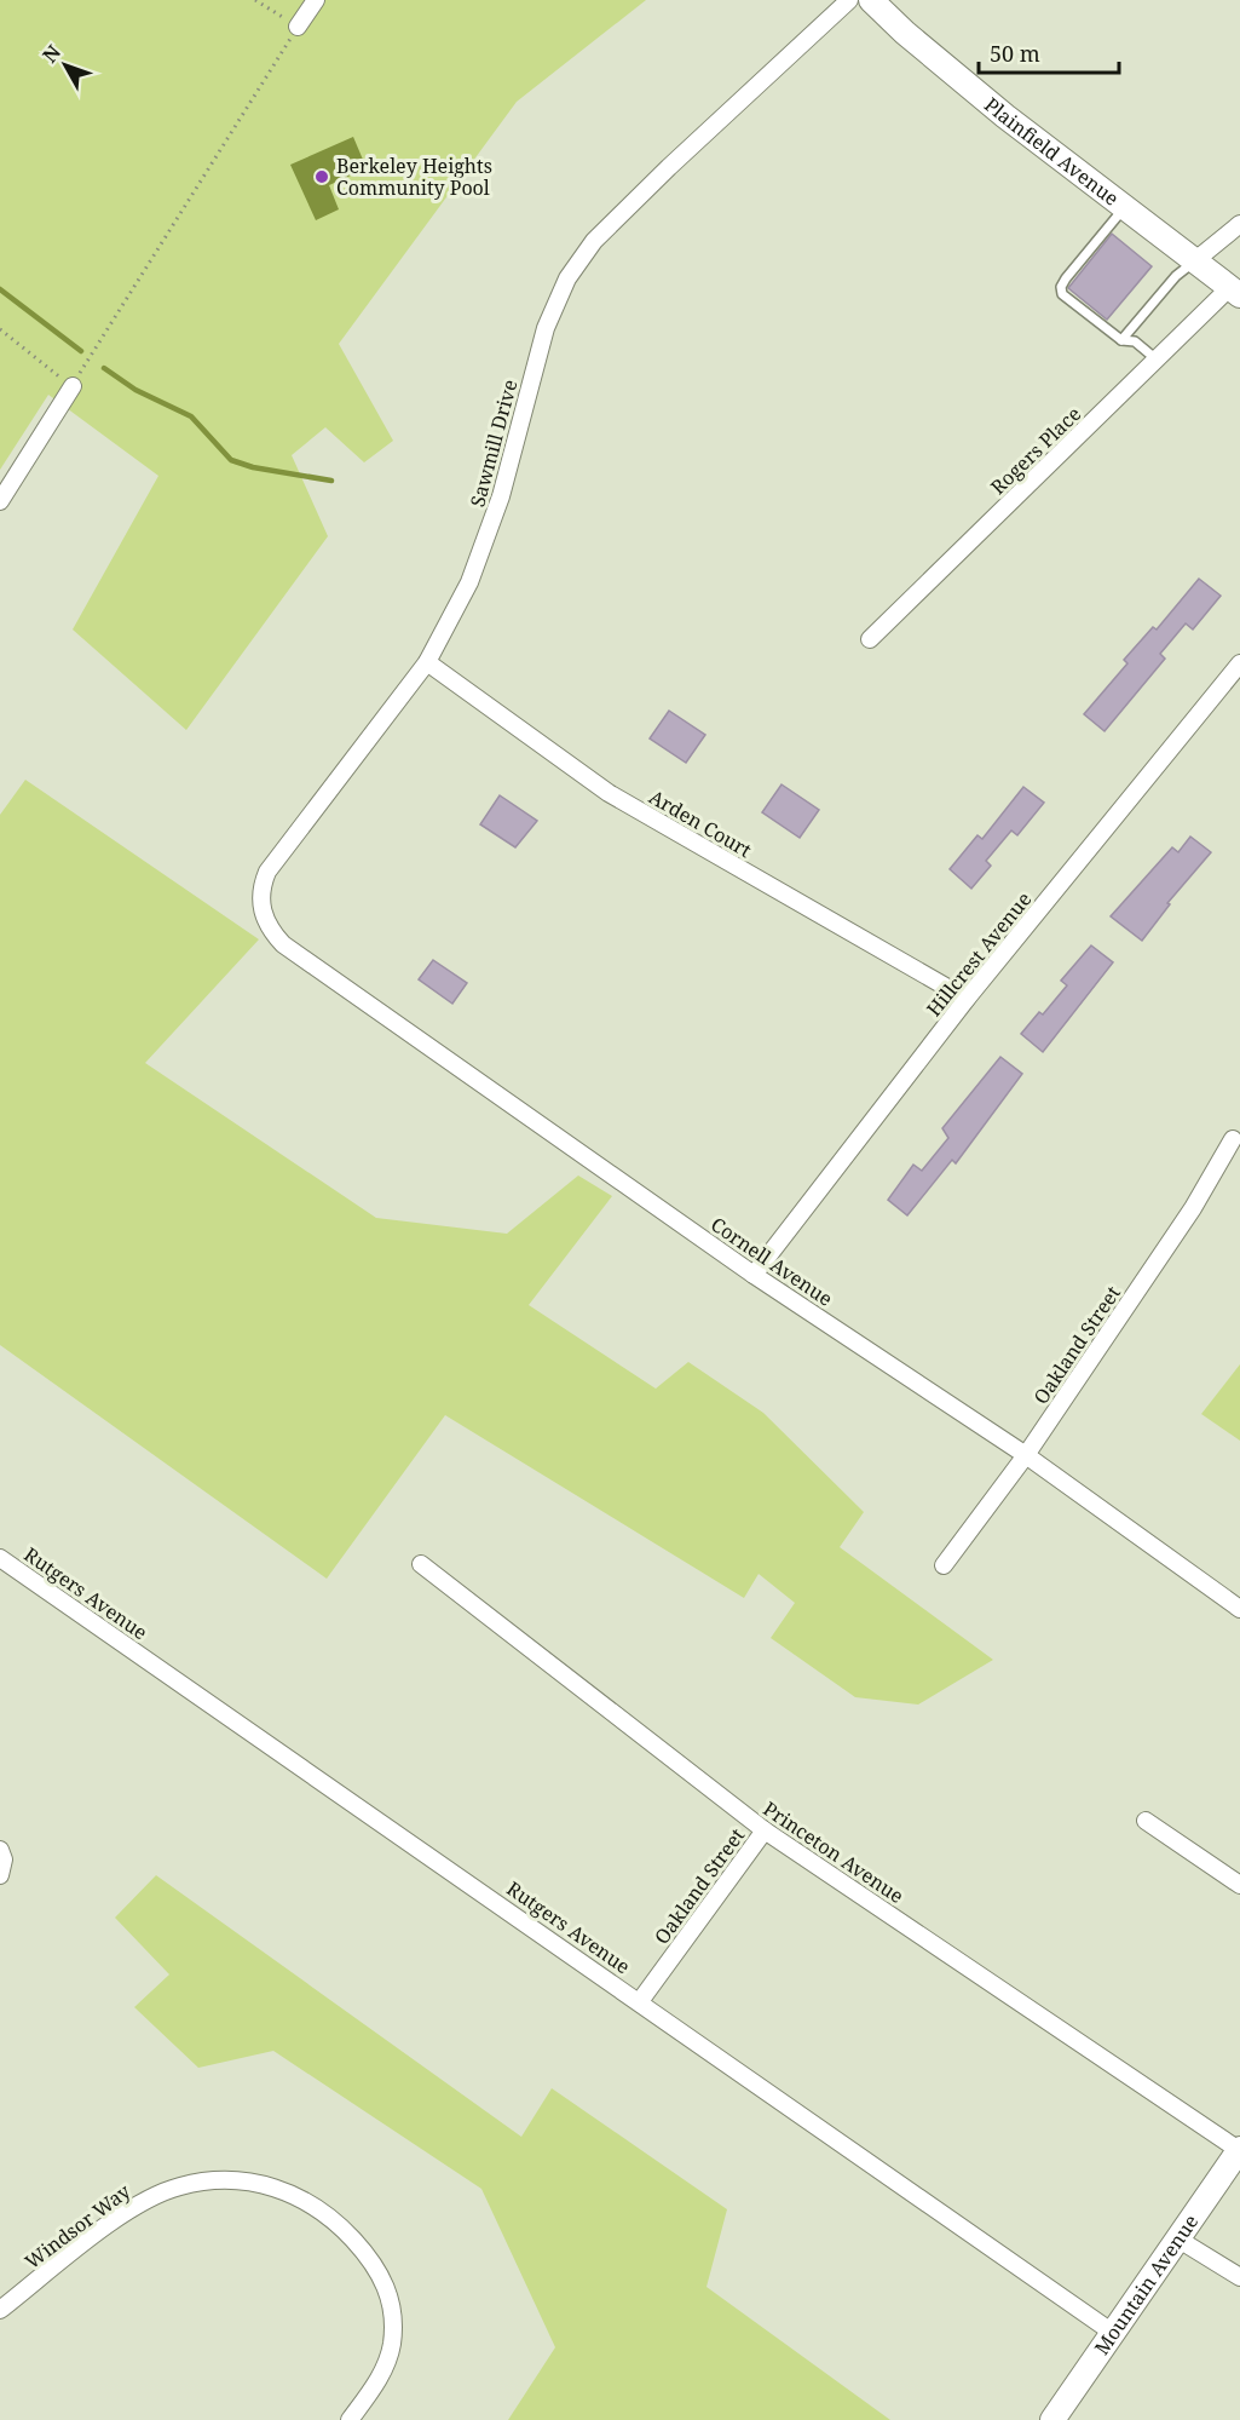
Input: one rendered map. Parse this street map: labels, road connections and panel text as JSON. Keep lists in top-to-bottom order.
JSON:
{
  "streets": {
    "main road": ["Plainfield Avenue", "Mountain Avenue"],
    "street": [
      "Sawmill Drive",
      "Rogers Place",
      "Arden Court",
      "Hillcrest Avenue",
      "Cornell Avenue",
      "Oakland Street",
      "Rutgers Avenue",
      "Princeton Avenue",
      "Windsor Way"
    ]
  },
  "crossings": [
    ["Plainfield Avenue", "Rogers Place"],
    ["Sawmill Drive", "Arden Court"],
    ["Sawmill Drive", "Cornell Avenue"],
    ["Arden Court", "Hillcrest Avenue"],
    ["Hillcrest Avenue", "Cornell Avenue"],
    ["Cornell Avenue", "Oakland Street"],
    ["Oakland Street", "Rutgers Avenue"],
    ["Oakland Street", "Princeton Avenue"],
    ["Rutgers Avenue", "Mountain Avenue"],
    ["Princeton Avenue", "Mountain Avenue"]
  ],
  "places": ["Berkeley Heights Community Pool"],
  "scale_bar": "50 m",
  "north": "top left"
}
